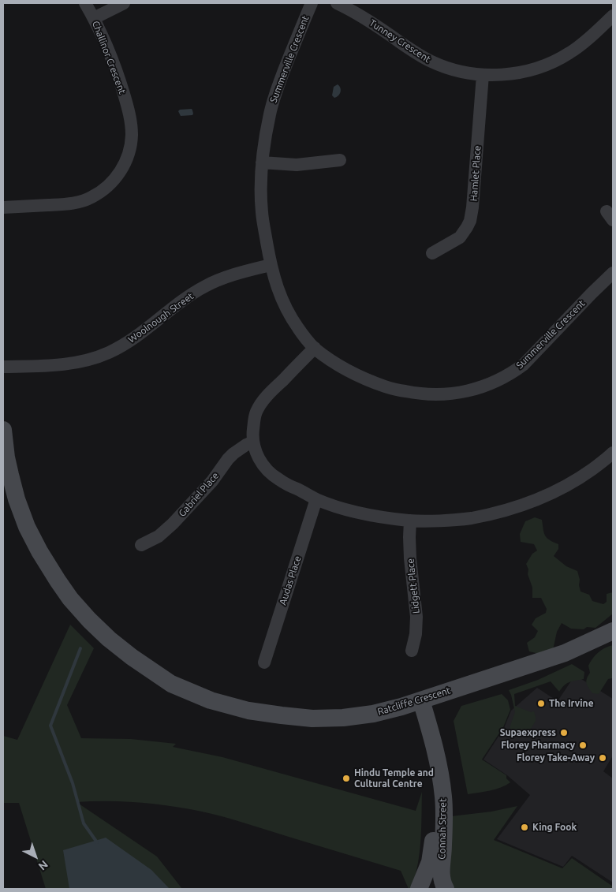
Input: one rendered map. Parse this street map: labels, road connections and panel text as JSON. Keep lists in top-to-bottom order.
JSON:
{
  "streets": {
    "street": [
      "Tunney Crescent",
      "Challinor Crescent",
      "Summerville Crescent",
      "Hamlet Place",
      "Woolnough Street",
      "Gabriel Place",
      "Audas Place",
      "Lidgett Place",
      "Ratcliffe Crescent",
      "Connah Street"
    ]
  },
  "crossings": [
    ["Tunney Crescent", "Hamlet Place"],
    ["Summerville Crescent", "Woolnough Street"],
    ["Ratcliffe Crescent", "Connah Street"]
  ],
  "places": [
    "The Irvine",
    "Supaexpress",
    "Florey Pharmacy",
    "Florey Take-Away",
    "Hindu Temple and Cultural Centre",
    "King Fook"
  ],
  "north": "bottom right"
}
